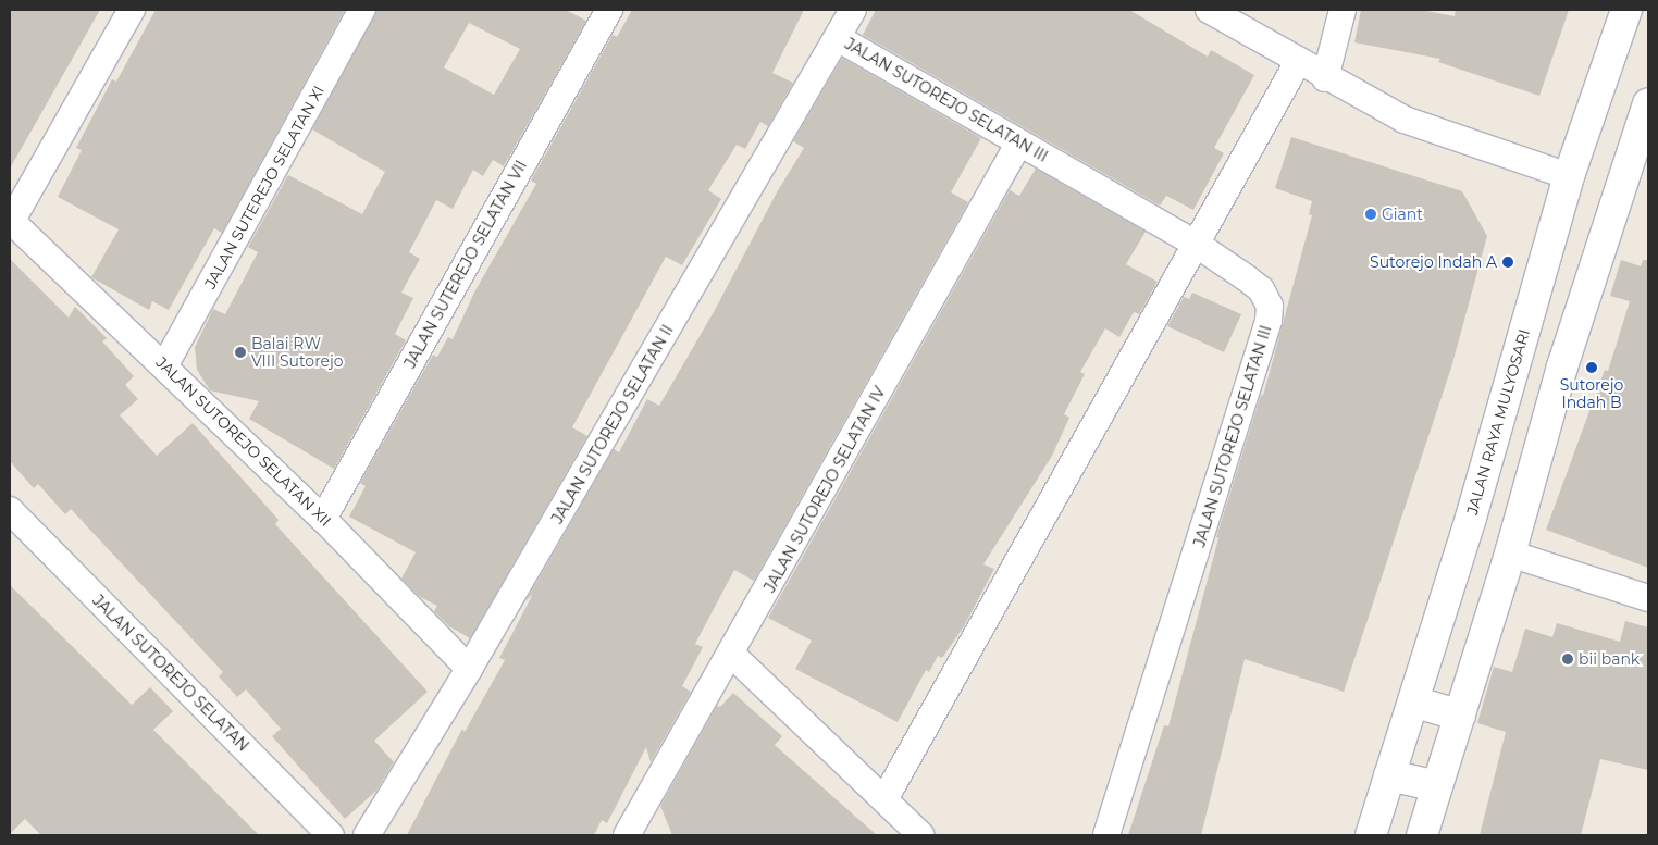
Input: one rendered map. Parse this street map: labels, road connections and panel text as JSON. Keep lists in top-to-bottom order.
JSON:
{
  "streets": {
    "main road": ["JALAN RAYA MULYOSARI"],
    "street": [
      "JALAN SUTOREJO SELATAN III",
      "JALAN SUTEREJO SELATAN XI",
      "JALAN SUTEREJO SELATAN VII",
      "JALAN SUTOREJO SELATAN II",
      "JALAN SUTOREJO SELATAN XII",
      "JALAN SUTOREJO SELATAN IV",
      "JALAN SUTOREJO SELATAN"
    ]
  },
  "crossings": [
    ["JALAN SUTOREJO SELATAN III", "JALAN SUTOREJO SELATAN II"],
    ["JALAN SUTOREJO SELATAN III", "JALAN SUTOREJO SELATAN IV"],
    ["JALAN SUTEREJO SELATAN XI", "JALAN SUTOREJO SELATAN XII"],
    ["JALAN SUTEREJO SELATAN VII", "JALAN SUTOREJO SELATAN XII"],
    ["JALAN SUTOREJO SELATAN II", "JALAN SUTOREJO SELATAN XII"]
  ],
  "places": [
    "Giant",
    "Sutorejo Indah A",
    "Balai RW VIII Sutorejo",
    "Sutorejo Indah B",
    "bii bank"
  ]
}
